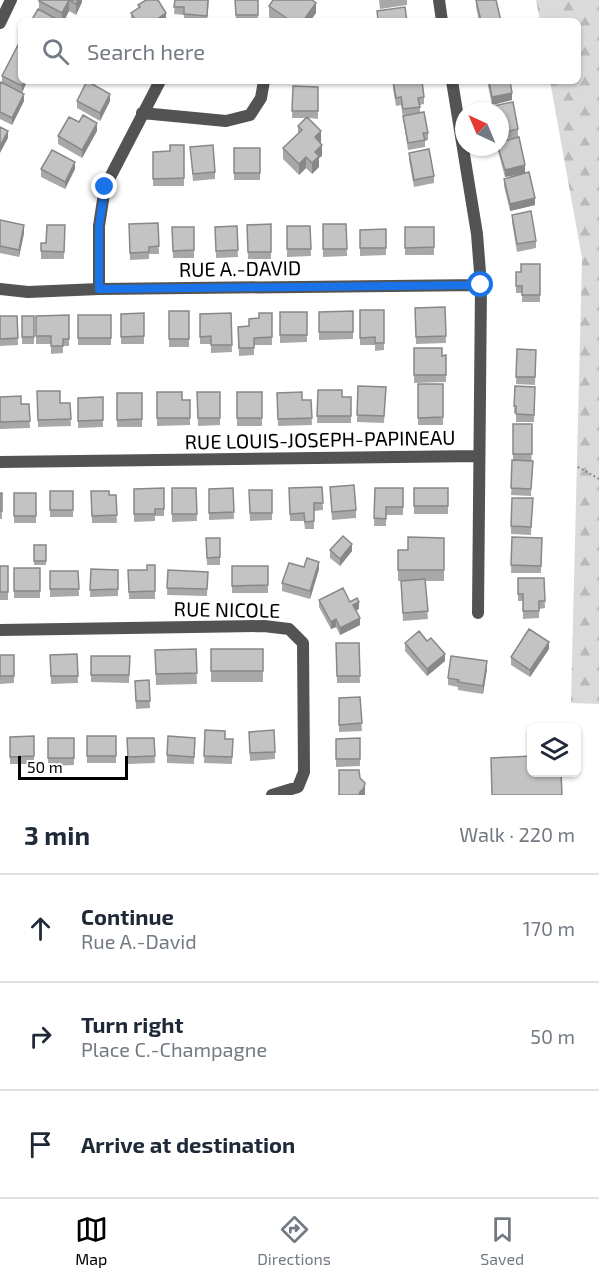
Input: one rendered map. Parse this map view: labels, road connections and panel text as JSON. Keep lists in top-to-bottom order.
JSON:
{
  "streets": {
    "street": ["RUE A.-DAVID", "RUE LOUIS-JOSEPH-PAPINEAU", "RUE NICOLE"]
  },
  "crossings": [
    ["RUE A.-DAVID", "RUE LOUIS-JOSEPH-PAPINEAU"]
  ],
  "scale_bar": "50 m",
  "north": "top left",
  "page": {
    "search": "Search here",
    "scale": "50 m",
    "heading": ["3 min", "Walk · 220 m"],
    "list": [
      ["Continue", "Rue A.-David", "170 m"],
      ["Turn right", "Place C.-Champagne", "50 m"],
      "Arrive at destination"
    ],
    "nav": ["Map", "Directions", "Saved"]
  }
}
